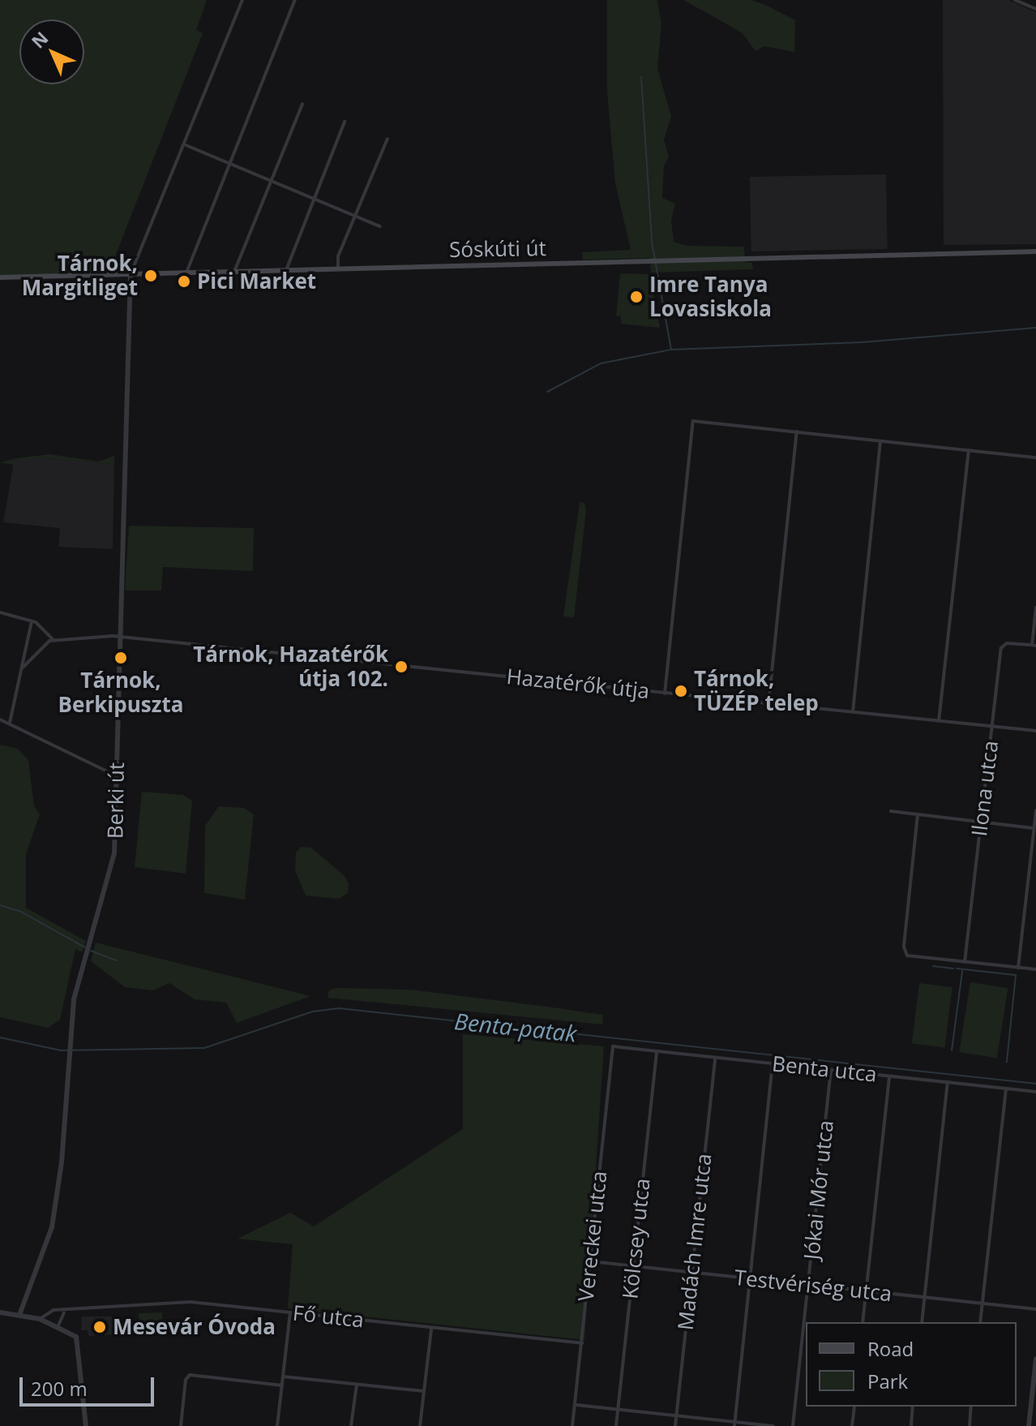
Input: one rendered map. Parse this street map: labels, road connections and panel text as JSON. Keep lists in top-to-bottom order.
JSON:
{
  "streets": {
    "main road": ["Sóskúti út"],
    "street": [
      "Hazatérők útja",
      "Ilona utca",
      "Berki út",
      "Benta utca",
      "Jókai Mór utca",
      "Vereckei utca",
      "Kölcsey utca",
      "Madách Imre utca",
      "Testvériség utca",
      "Fő utca"
    ]
  },
  "crossings": [
    ["Sóskúti út", "Berki út"],
    ["Hazatérők útja", "Ilona utca"],
    ["Hazatérők útja", "Berki út"],
    ["Berki út", "Fő utca"],
    ["Benta utca", "Jókai Mór utca"],
    ["Benta utca", "Vereckei utca"],
    ["Benta utca", "Kölcsey utca"],
    ["Benta utca", "Madách Imre utca"],
    ["Jókai Mór utca", "Testvériség utca"],
    ["Vereckei utca", "Testvériség utca"],
    ["Vereckei utca", "Fő utca"],
    ["Kölcsey utca", "Testvériség utca"],
    ["Madách Imre utca", "Testvériség utca"]
  ],
  "water": ["Benta-patak"],
  "places": [
    "Tárnok, Margitliget",
    "Pici Market",
    "Imre Tanya Lovasiskola",
    "Tárnok, Berkipuszta",
    "Tárnok, Hazatérők útja 102.",
    "Tárnok, TÜZÉP telep",
    "Mesevár Óvoda"
  ],
  "legend": ["Road", "Park"],
  "scale_bar": "200 m",
  "north": "top left"
}
